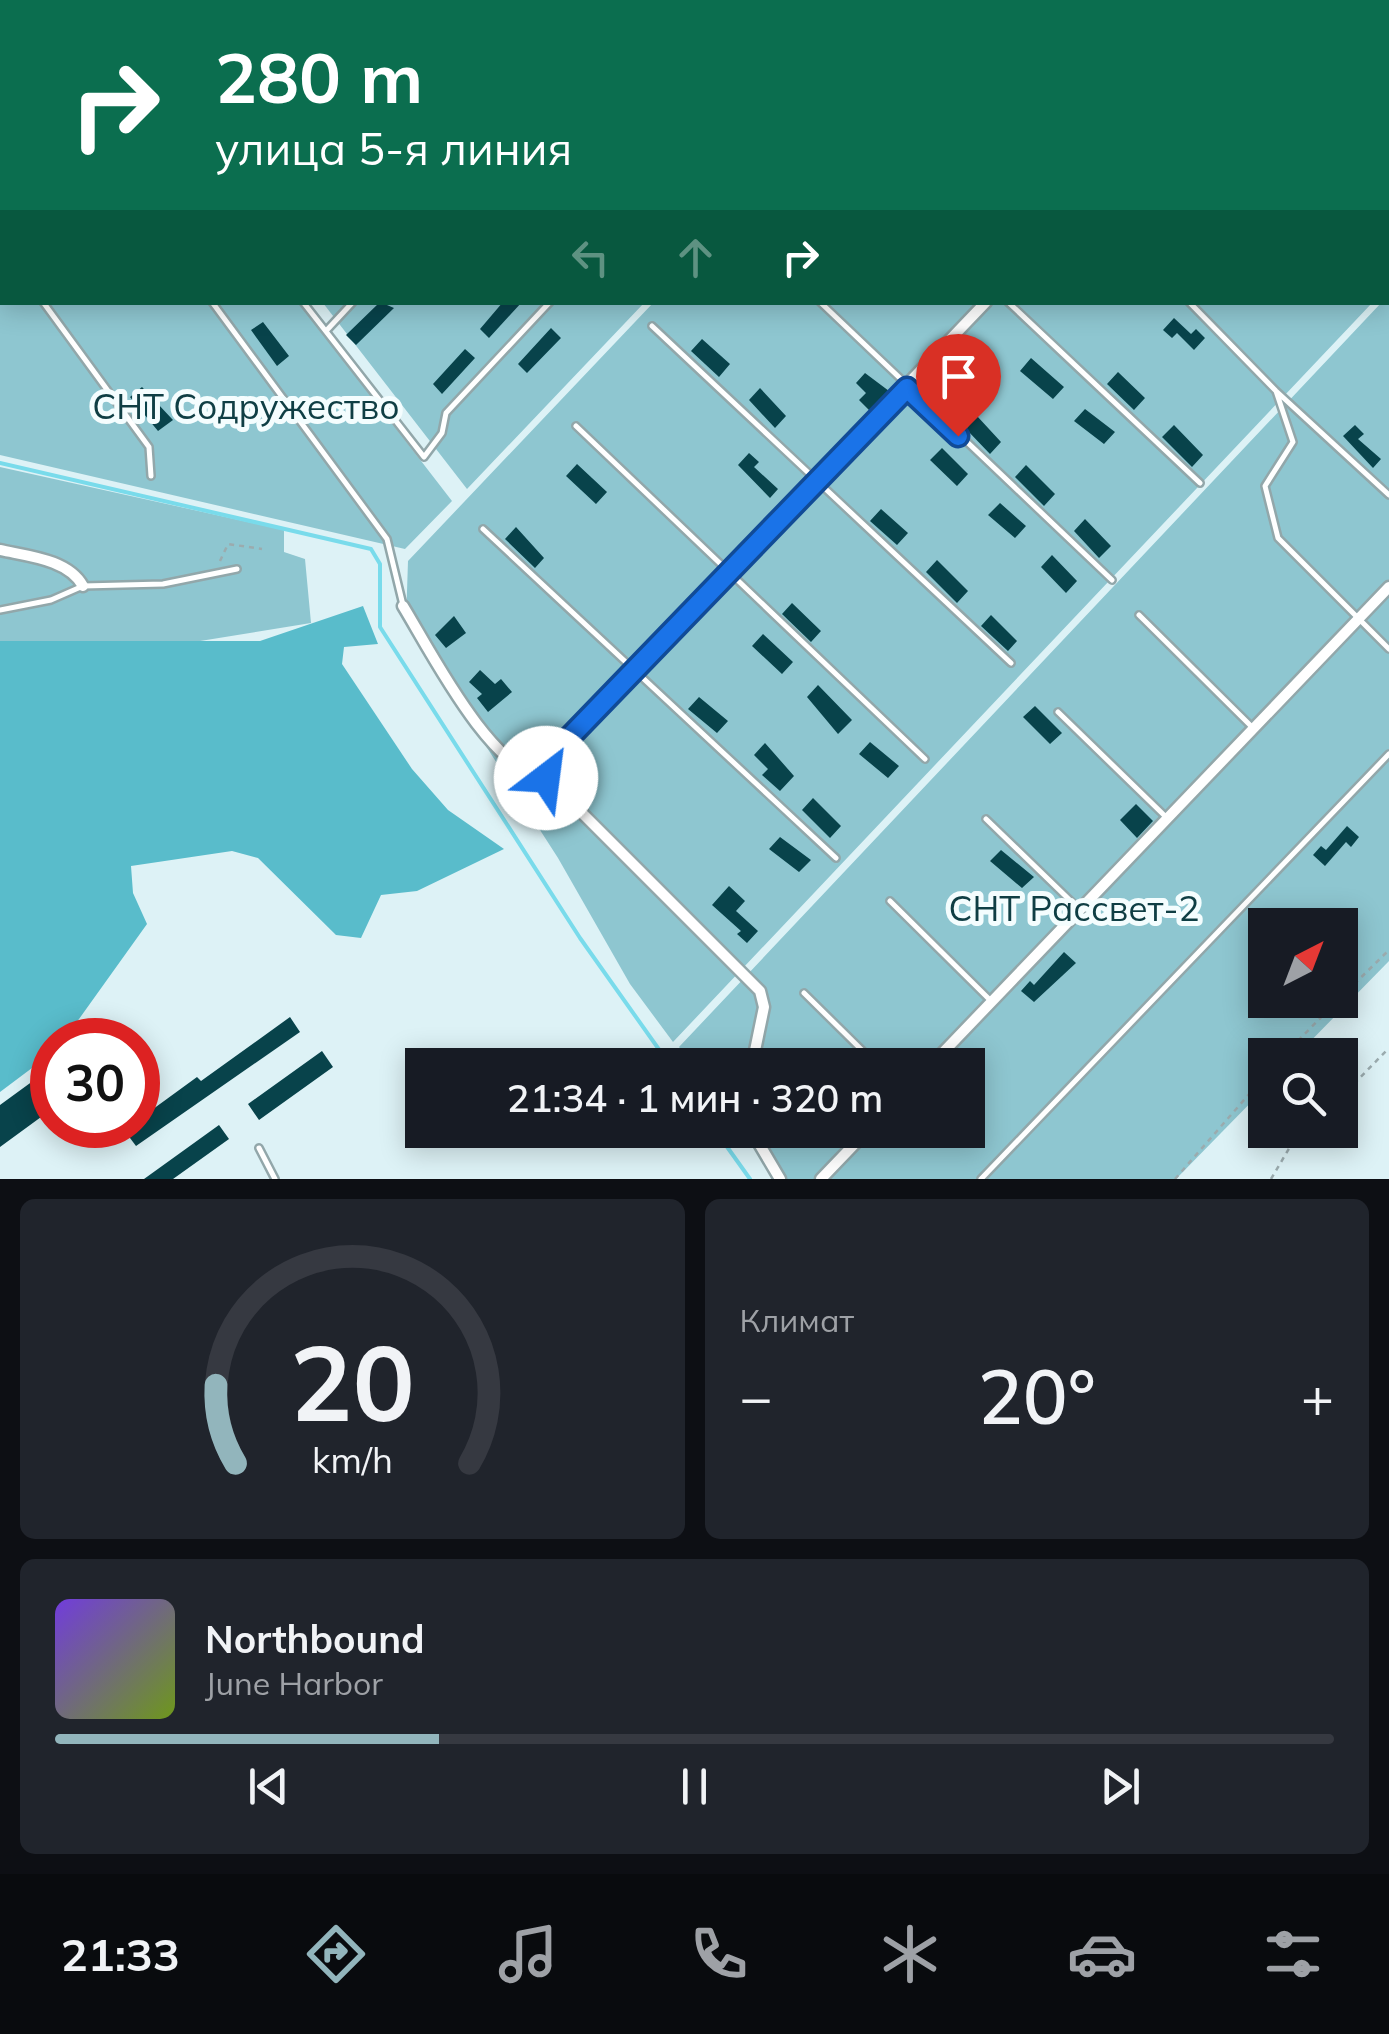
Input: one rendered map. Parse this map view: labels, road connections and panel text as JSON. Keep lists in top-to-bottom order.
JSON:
{
  "parks": ["СНТ Содружество", "СНТ Рассвет-2"],
  "north": "top right",
  "page": {
    "turn": ["280 m", "улица 5-я линия"],
    "limit": "30",
    "trip": "21:34 · 1 мин · 320 m",
    "tile": "Климат",
    "heat": ["−", "20°", "+"],
    "song": ["Northbound", "June Harbor"],
    "tabs": "21:33",
    "gauge": ["20", "km/h"]
  }
}
